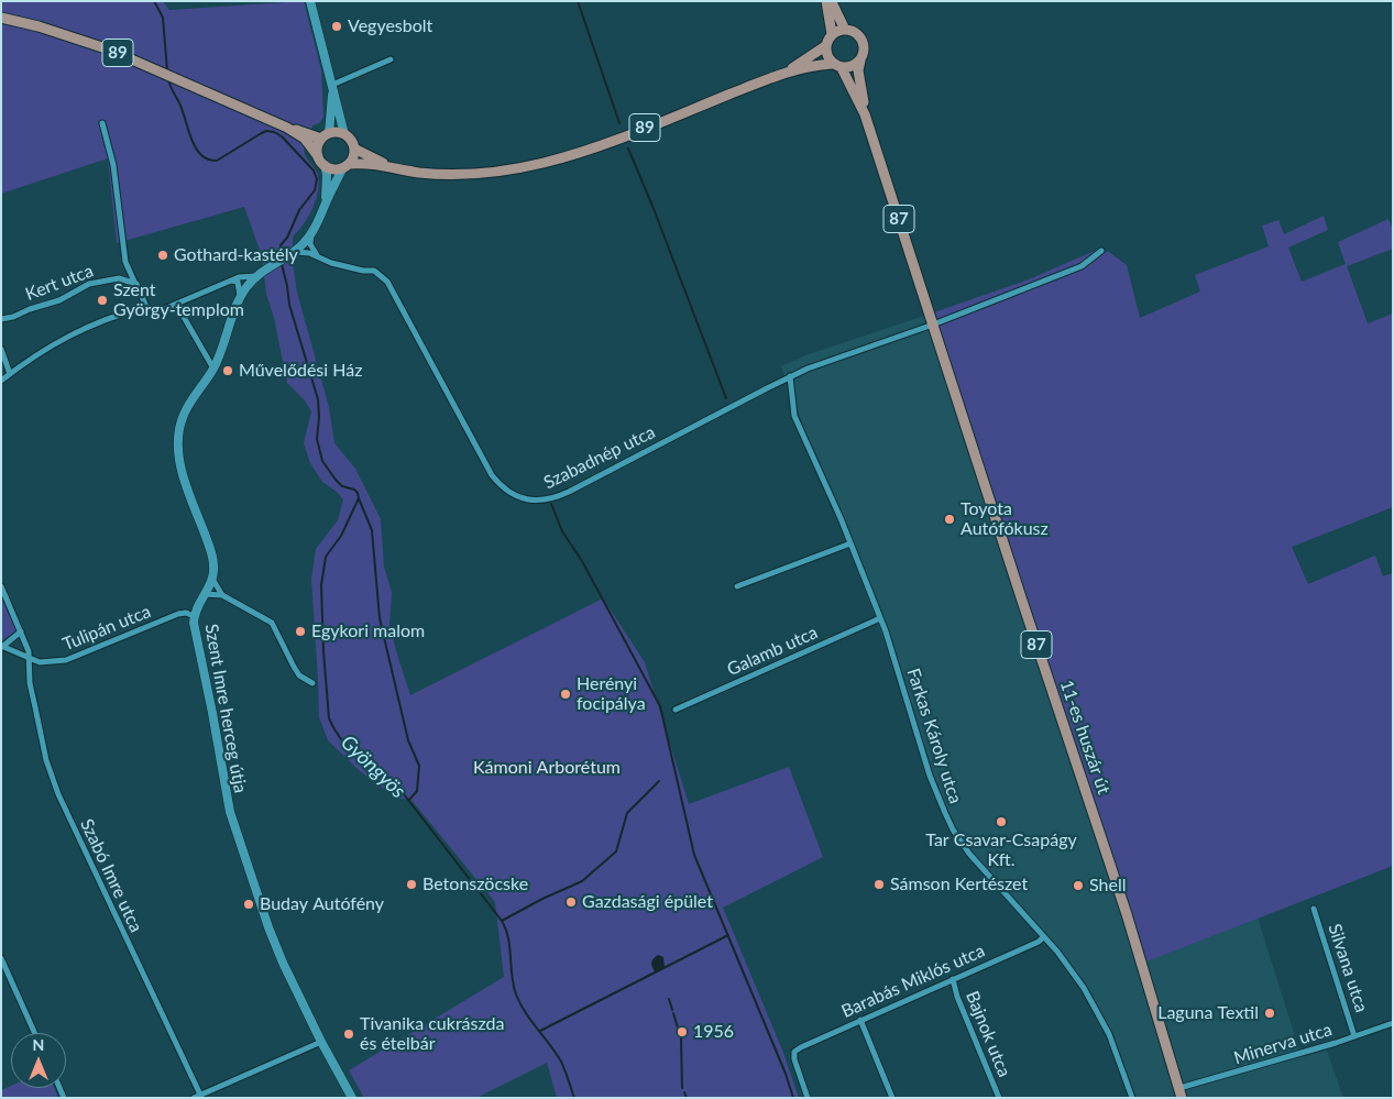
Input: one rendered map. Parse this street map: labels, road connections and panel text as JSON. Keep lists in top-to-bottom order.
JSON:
{
  "streets": {
    "main road": [
      "89",
      "87",
      "Szent Imre herceg útja",
      "11-es huszár út"
    ],
    "street": [
      "Kert utca",
      "Szabadnép utca",
      "Tulipán utca",
      "Galamb utca",
      "Farkas Károly utca",
      "Szabó Imre utca",
      "Silvana utca",
      "Barabás Miklós utca",
      "Bajnok utca",
      "Minerva utca"
    ]
  },
  "crossings": [
    ["89", "87"],
    ["89", "Szent Imre herceg útja"],
    ["87", "Szabadnép utca"],
    ["87", "11-es huszár út"],
    ["Szabadnép utca", "Szent Imre herceg útja"],
    ["Szabadnép utca", "Farkas Károly utca"],
    ["Szabadnép utca", "11-es huszár út"],
    ["Tulipán utca", "Szent Imre herceg útja"],
    ["Tulipán utca", "Szabó Imre utca"],
    ["Galamb utca", "Farkas Károly utca"],
    ["Farkas Károly utca", "Barabás Miklós utca"],
    ["11-es huszár út", "Minerva utca"],
    ["Silvana utca", "Minerva utca"],
    ["Barabás Miklós utca", "Bajnok utca"]
  ],
  "water": ["Gyöngyös"],
  "parks": ["Kámoni Arborétum"],
  "places": [
    "Vegyesbolt",
    "Gothard-kastély",
    "Szent György-templom",
    "Művelődési Ház",
    "Toyota Autófókusz",
    "Egykori malom",
    "Herényi focipálya",
    "Tar Csavar-Csapágy Kft.",
    "Betonszöcske",
    "Sámson Kertészet",
    "Shell",
    "Gazdasági épület",
    "Buday Autófény",
    "Laguna Textil",
    "1956",
    "Tivanika cukrászda és ételbár"
  ],
  "north": "top"
}
